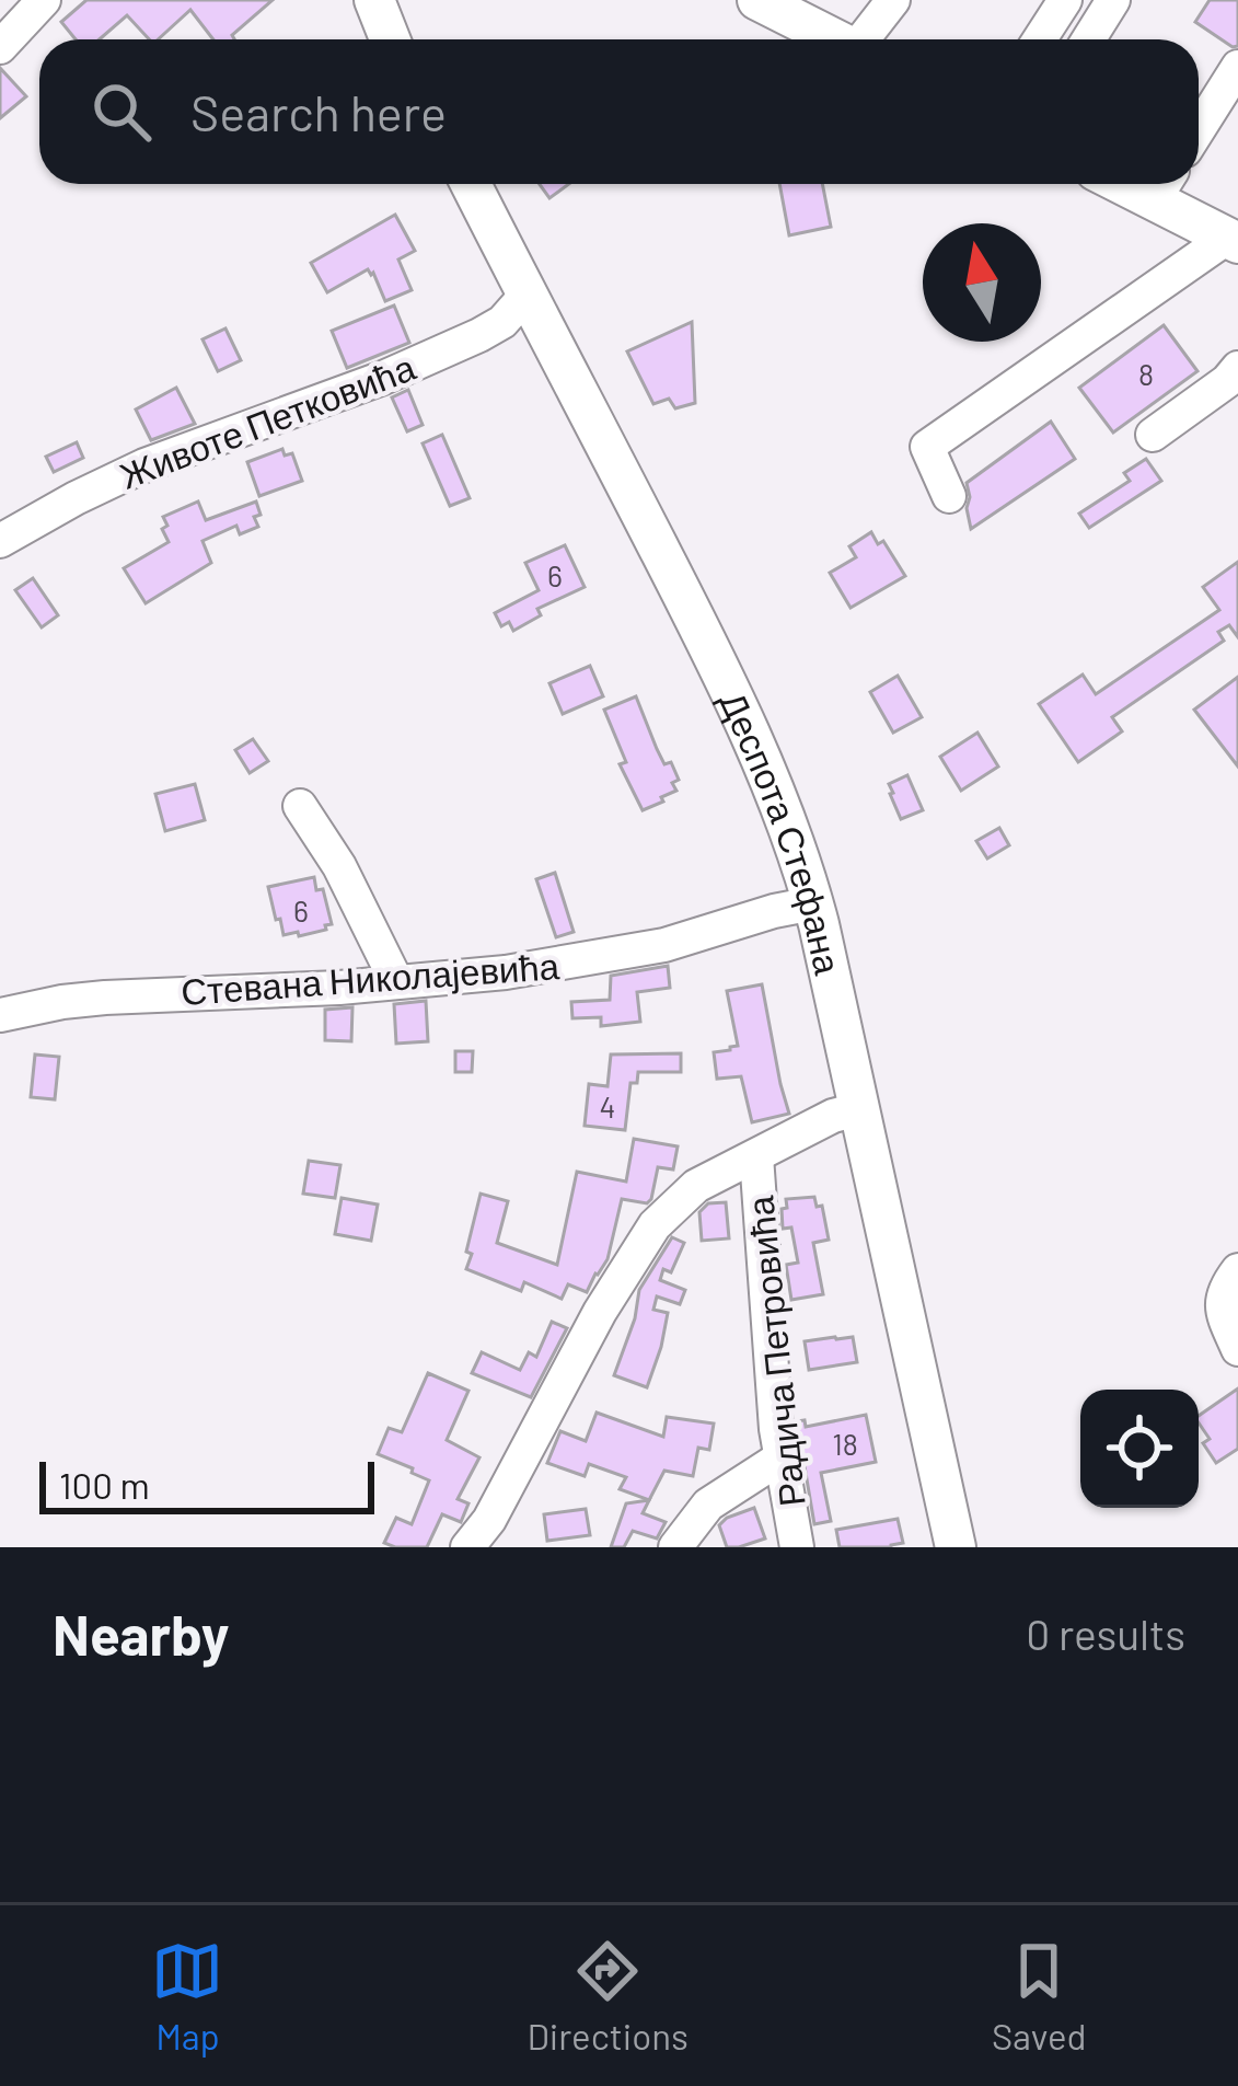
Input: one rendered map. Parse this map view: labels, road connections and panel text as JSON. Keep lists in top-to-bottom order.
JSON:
{
  "streets": {
    "main road": ["Деспота Стефана"],
    "street": ["Животе Петковића", "Стевана Николајевића", "Радича Петровића"]
  },
  "crossings": [
    ["Животе Петковића", "Деспота Стефана"],
    ["Деспота Стефана", "Стевана Николајевића"]
  ],
  "house_numbers": [
    "8",
    "6",
    "6",
    "4",
    "18"
  ],
  "scale_bar": "100 m",
  "north": "top",
  "page": {
    "search": "Search here",
    "scale": "100 m",
    "heading": ["Nearby", "0 results"],
    "nav": ["Map", "Directions", "Saved"]
  }
}
